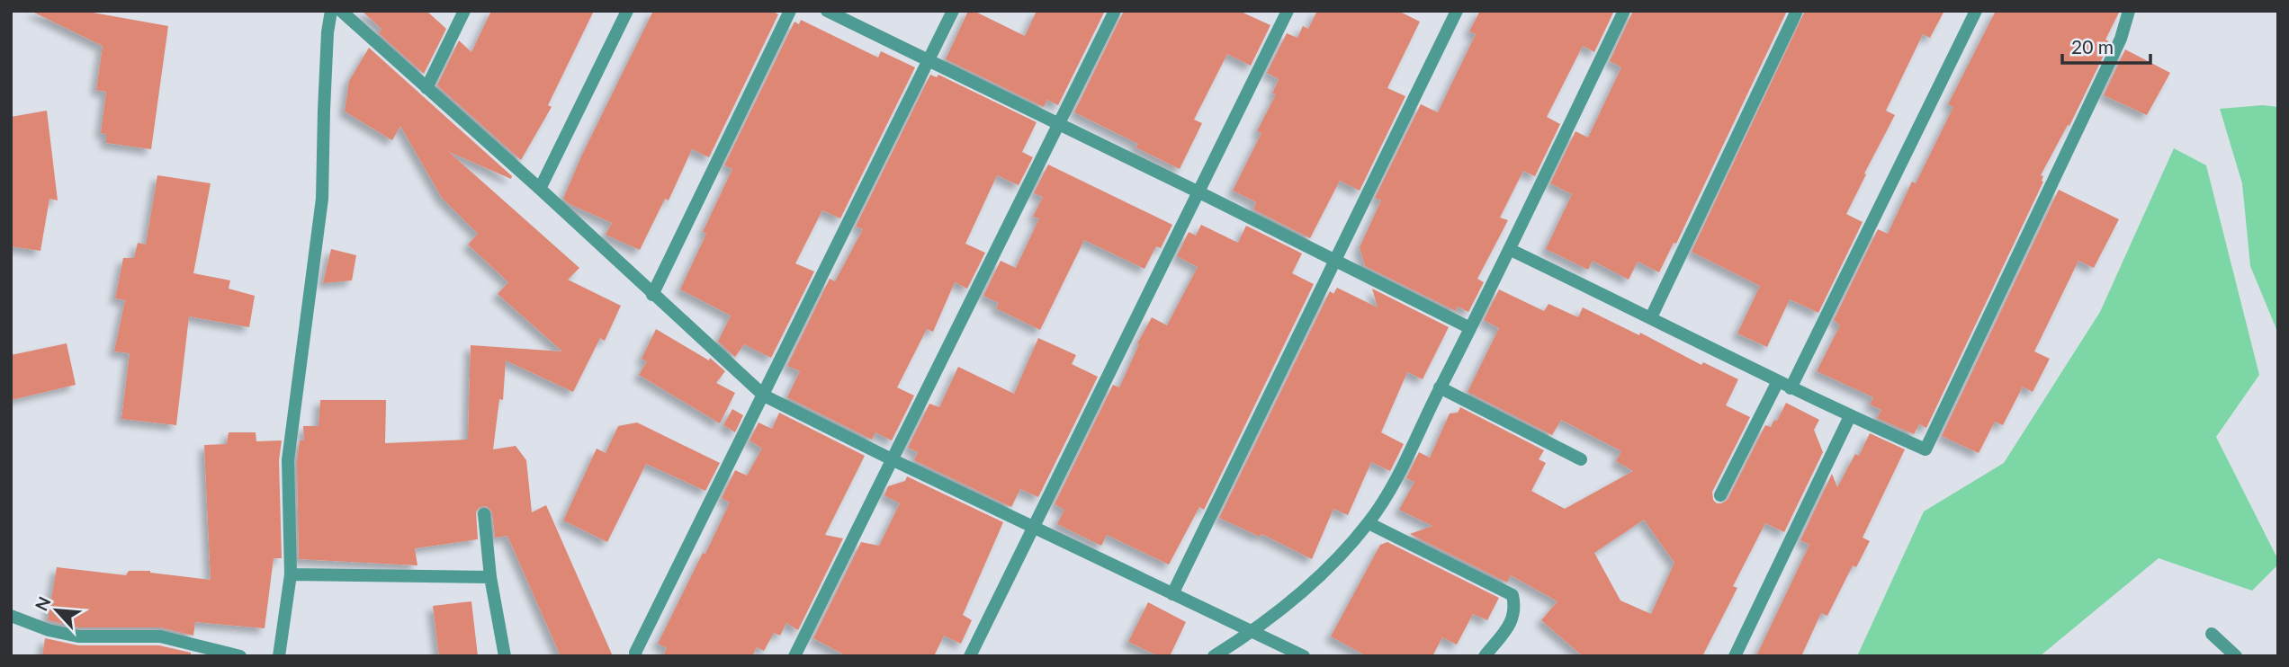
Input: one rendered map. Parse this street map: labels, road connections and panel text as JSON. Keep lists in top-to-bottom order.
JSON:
{
  "scale_bar": "20 m",
  "north": "top left"
}
